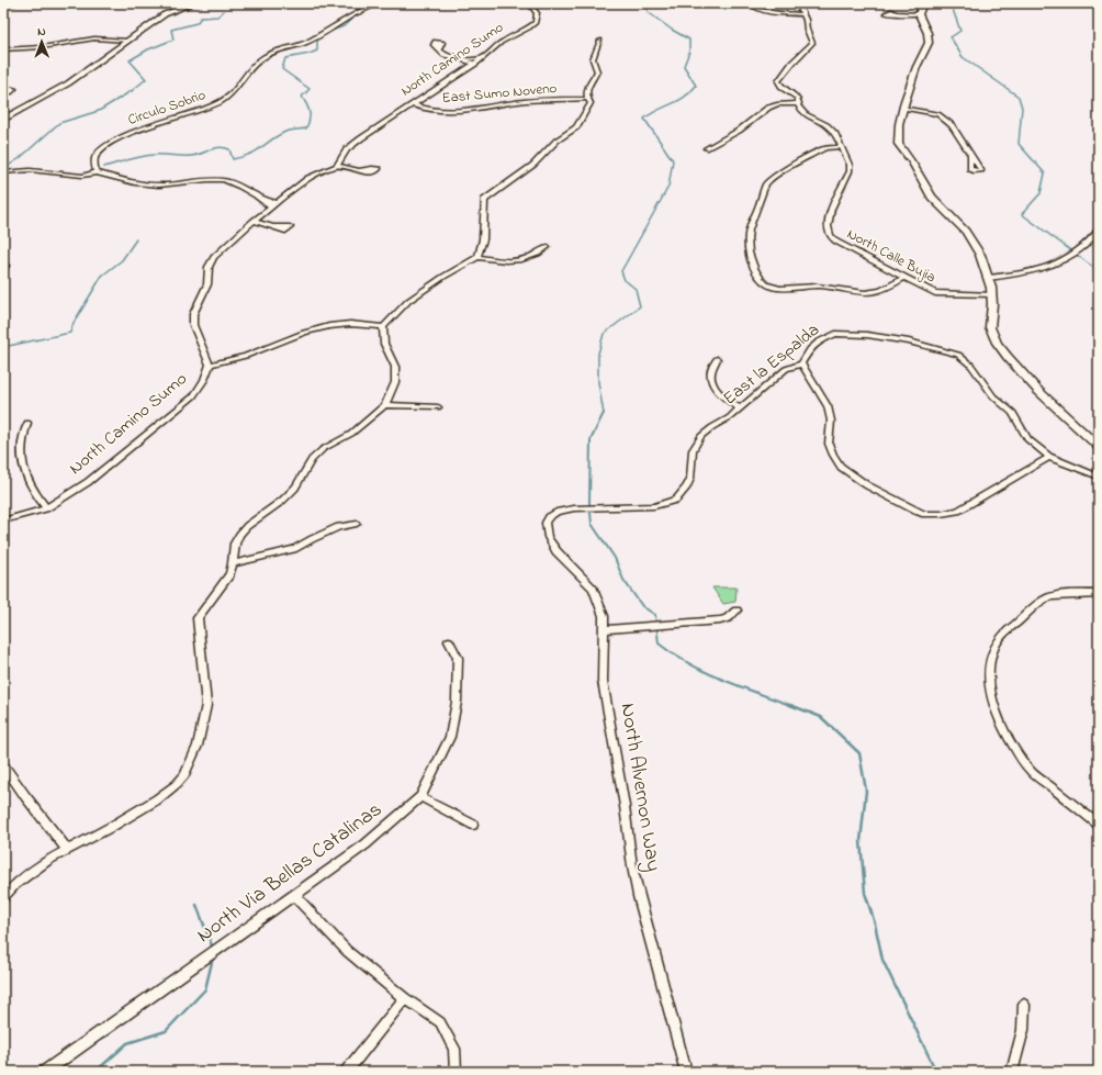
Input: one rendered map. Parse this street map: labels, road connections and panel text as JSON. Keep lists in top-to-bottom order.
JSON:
{
  "streets": {
    "street": [
      "North Camino Sumo",
      "East Sumo Noveno",
      "Circulo Sobrio",
      "North Calle Bujia",
      "East la Espalda",
      "North Alvernon Way",
      "North Via Bellas Catalinas"
    ]
  },
  "crossings": [
    ["North Camino Sumo", "East Sumo Noveno"],
    ["East la Espalda", "North Alvernon Way"]
  ],
  "north": "top"
}
